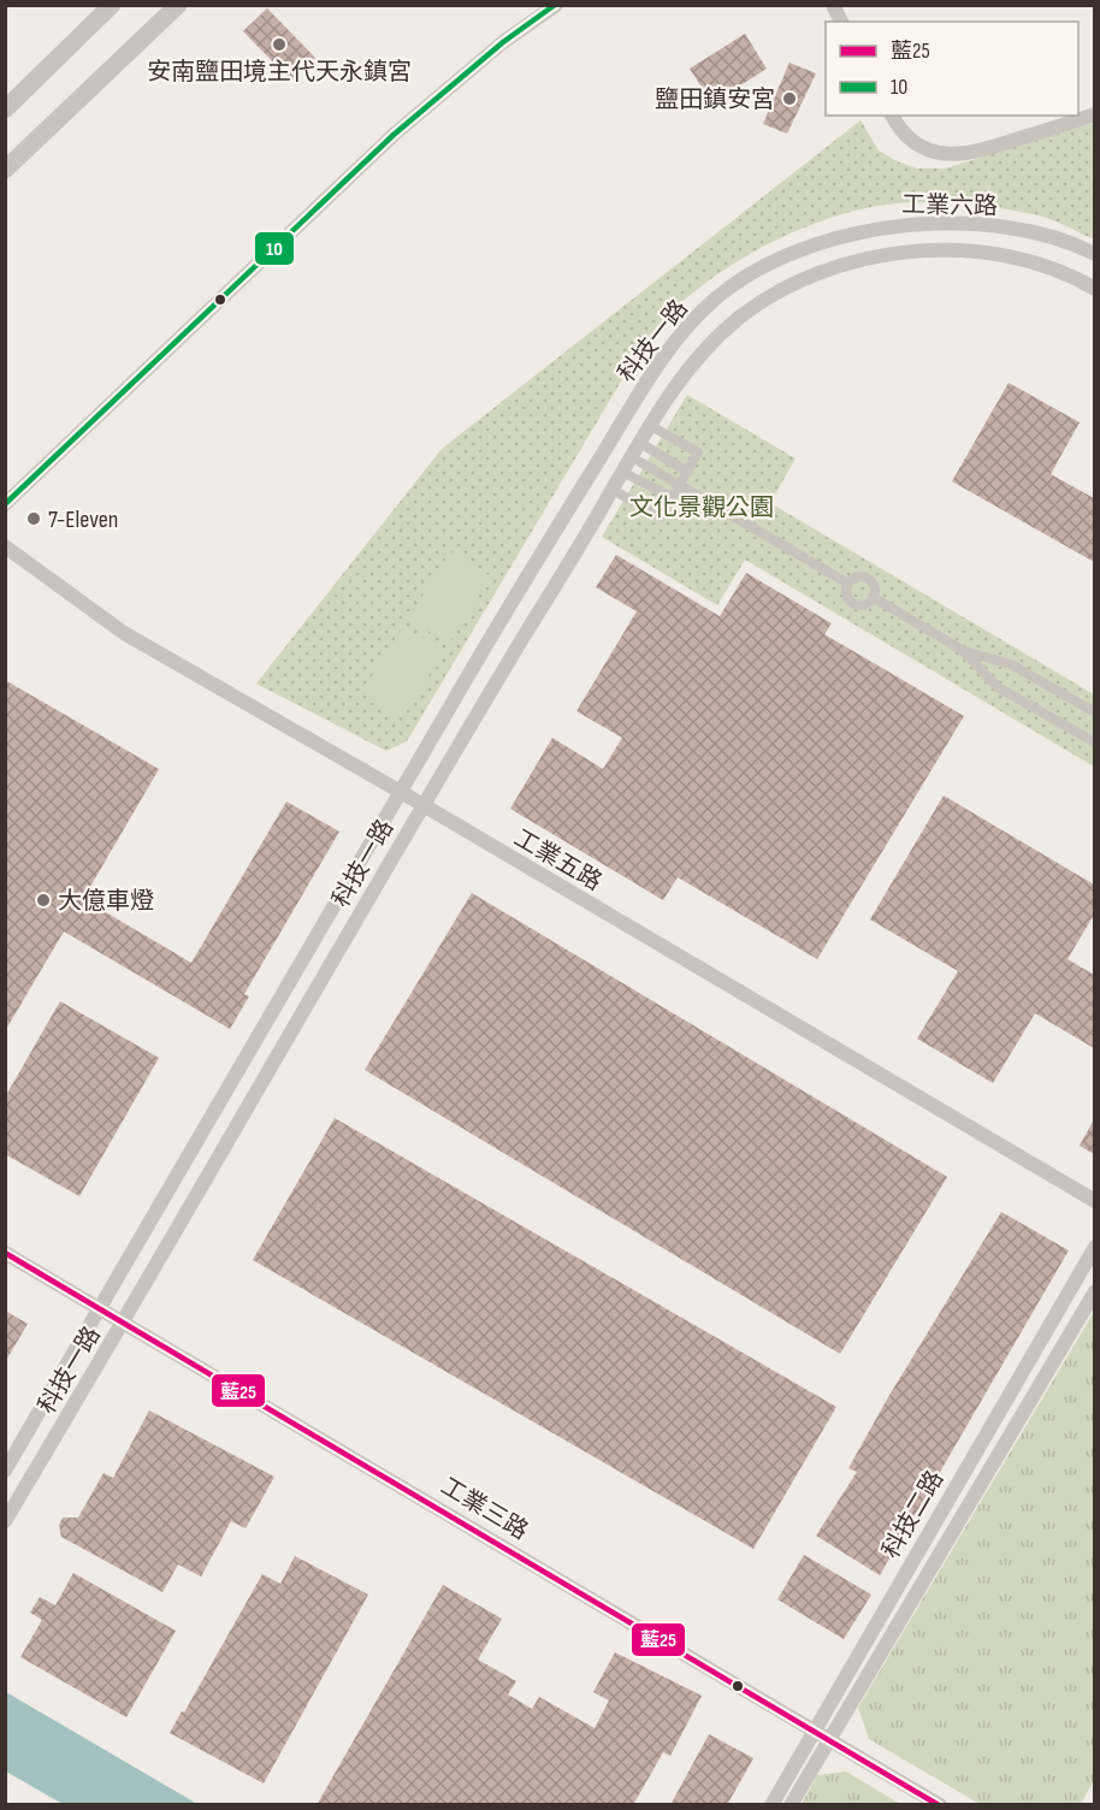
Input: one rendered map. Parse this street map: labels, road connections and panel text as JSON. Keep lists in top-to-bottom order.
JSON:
{
  "streets": {
    "street": [
      "工業六路",
      "科技一路",
      "工業五路",
      "工業三路",
      "科技二路"
    ]
  },
  "crossings": [
    ["工業六路", "科技一路"],
    ["科技一路", "工業五路"],
    ["科技一路", "工業三路"],
    ["工業三路", "科技二路"]
  ],
  "parks": ["文化景觀公園"],
  "places": [
    "安南鹽田境主代天永鎮宮",
    "鹽田鎮安宮",
    "7-Eleven",
    "大億車燈"
  ],
  "lines": ["transit line 10", "transit line 藍25"],
  "legend": ["藍25", "10"]
}
